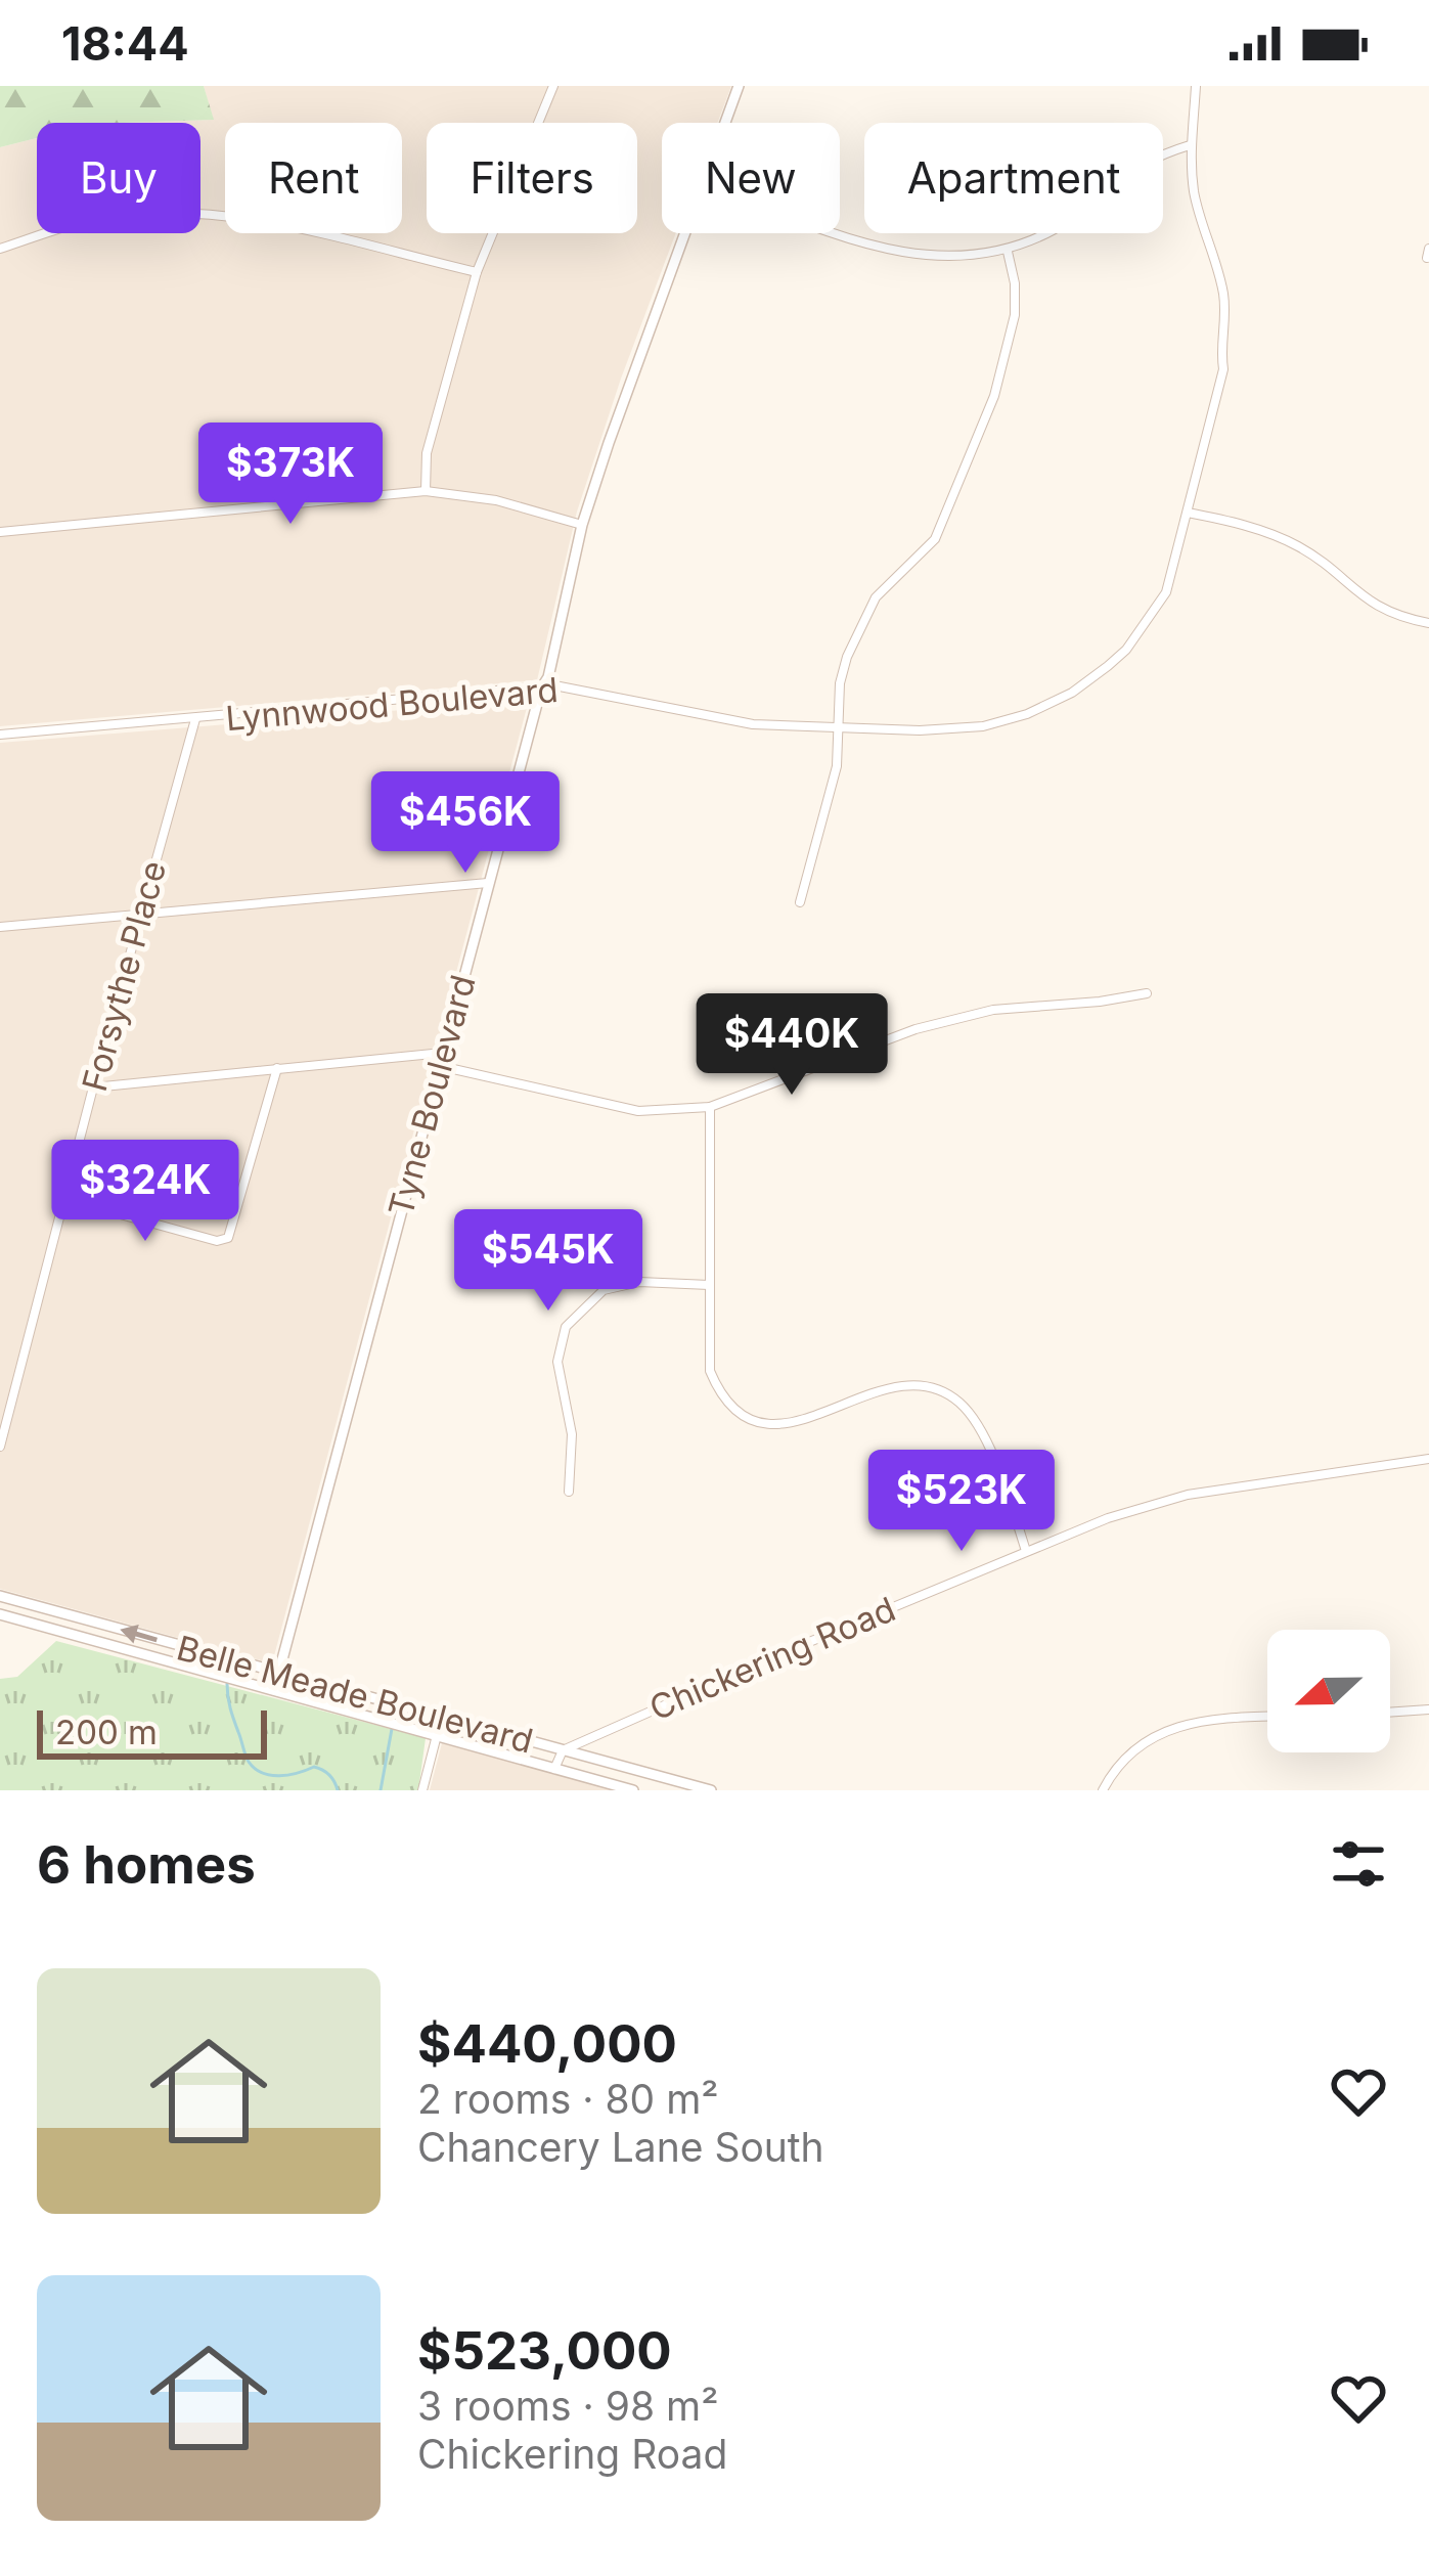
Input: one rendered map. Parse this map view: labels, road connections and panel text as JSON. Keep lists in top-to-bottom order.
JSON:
{
  "streets": {
    "street": [
      "Lynnwood Boulevard",
      "Forsythe Place",
      "Tyne Boulevard",
      "Chickering Road",
      "Belle Meade Boulevard"
    ]
  },
  "crossings": [
    ["Lynnwood Boulevard", "Forsythe Place"],
    ["Lynnwood Boulevard", "Tyne Boulevard"],
    ["Tyne Boulevard", "Belle Meade Boulevard"],
    ["Chickering Road", "Belle Meade Boulevard"]
  ],
  "scale_bar": "200 m",
  "north": "left",
  "page": {
    "status": "18:44",
    "chip": [
      "Buy",
      "Rent",
      "Filters",
      "New",
      "Apartment"
    ],
    "price": [
      "$373K",
      "$456K",
      "$440K",
      "$324K",
      "$545K",
      "$523K"
    ],
    "scale": "200 m",
    "heading": "6 homes",
    "list": [
      {
        "name": "$440,000",
        "note": "2 rooms · 80 m² · Chancery Lane South"
      },
      {
        "name": "$523,000",
        "note": "3 rooms · 98 m² · Chickering Road"
      }
    ]
  }
}
